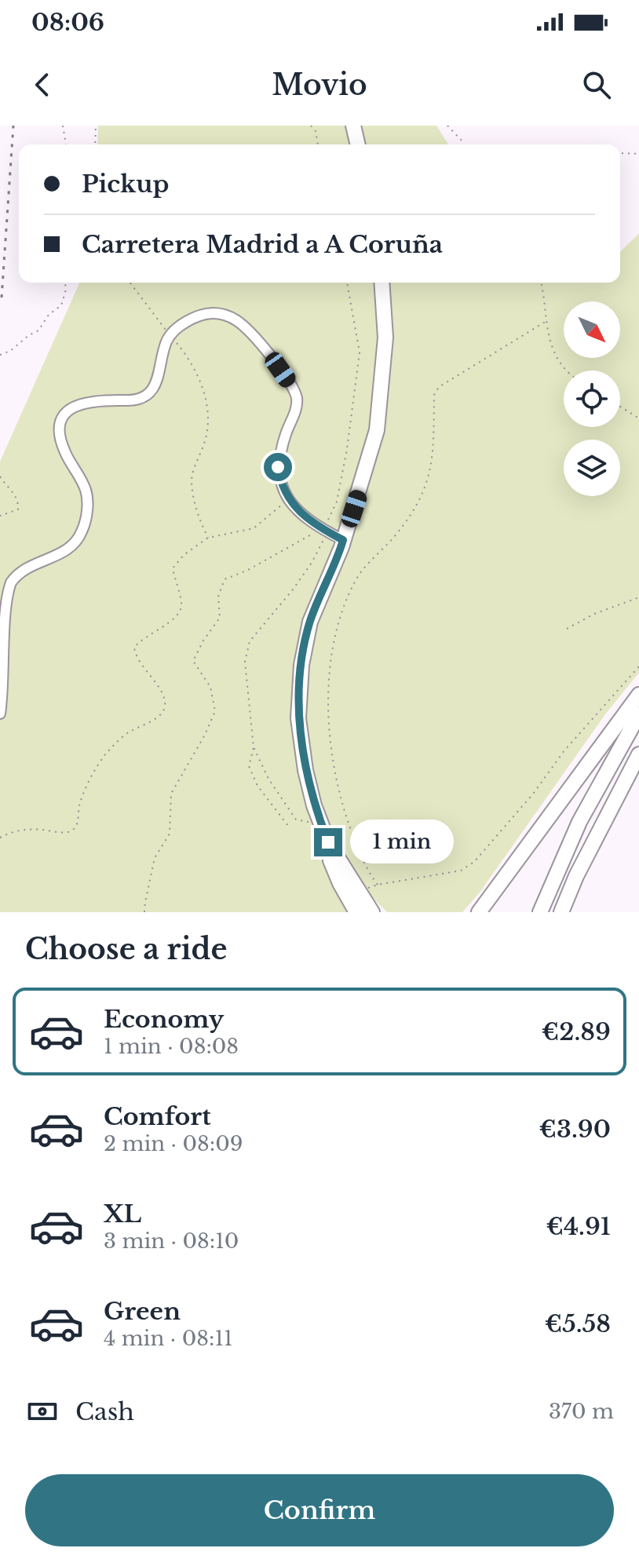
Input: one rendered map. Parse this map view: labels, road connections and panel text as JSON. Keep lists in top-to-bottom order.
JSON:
{
  "north": "bottom right",
  "page": {
    "status": "08:06",
    "header": "Movio",
    "banner": ["Pickup", "Carretera Madrid a A Coruña"],
    "bubble": "1 min",
    "heading": "Choose a ride",
    "list": [
      {
        "name": "Economy",
        "note": "1 min · 08:08",
        "value": "€2.89"
      },
      {
        "name": "Comfort",
        "note": "2 min · 08:09",
        "value": "€3.90"
      },
      {
        "name": "XL",
        "note": "3 min · 08:10",
        "value": "€4.91"
      },
      {
        "name": "Green",
        "note": "4 min · 08:11",
        "value": "€5.58"
      }
    ],
    "pay": ["Cash", "370 m"],
    "buttons": "Confirm"
  }
}
